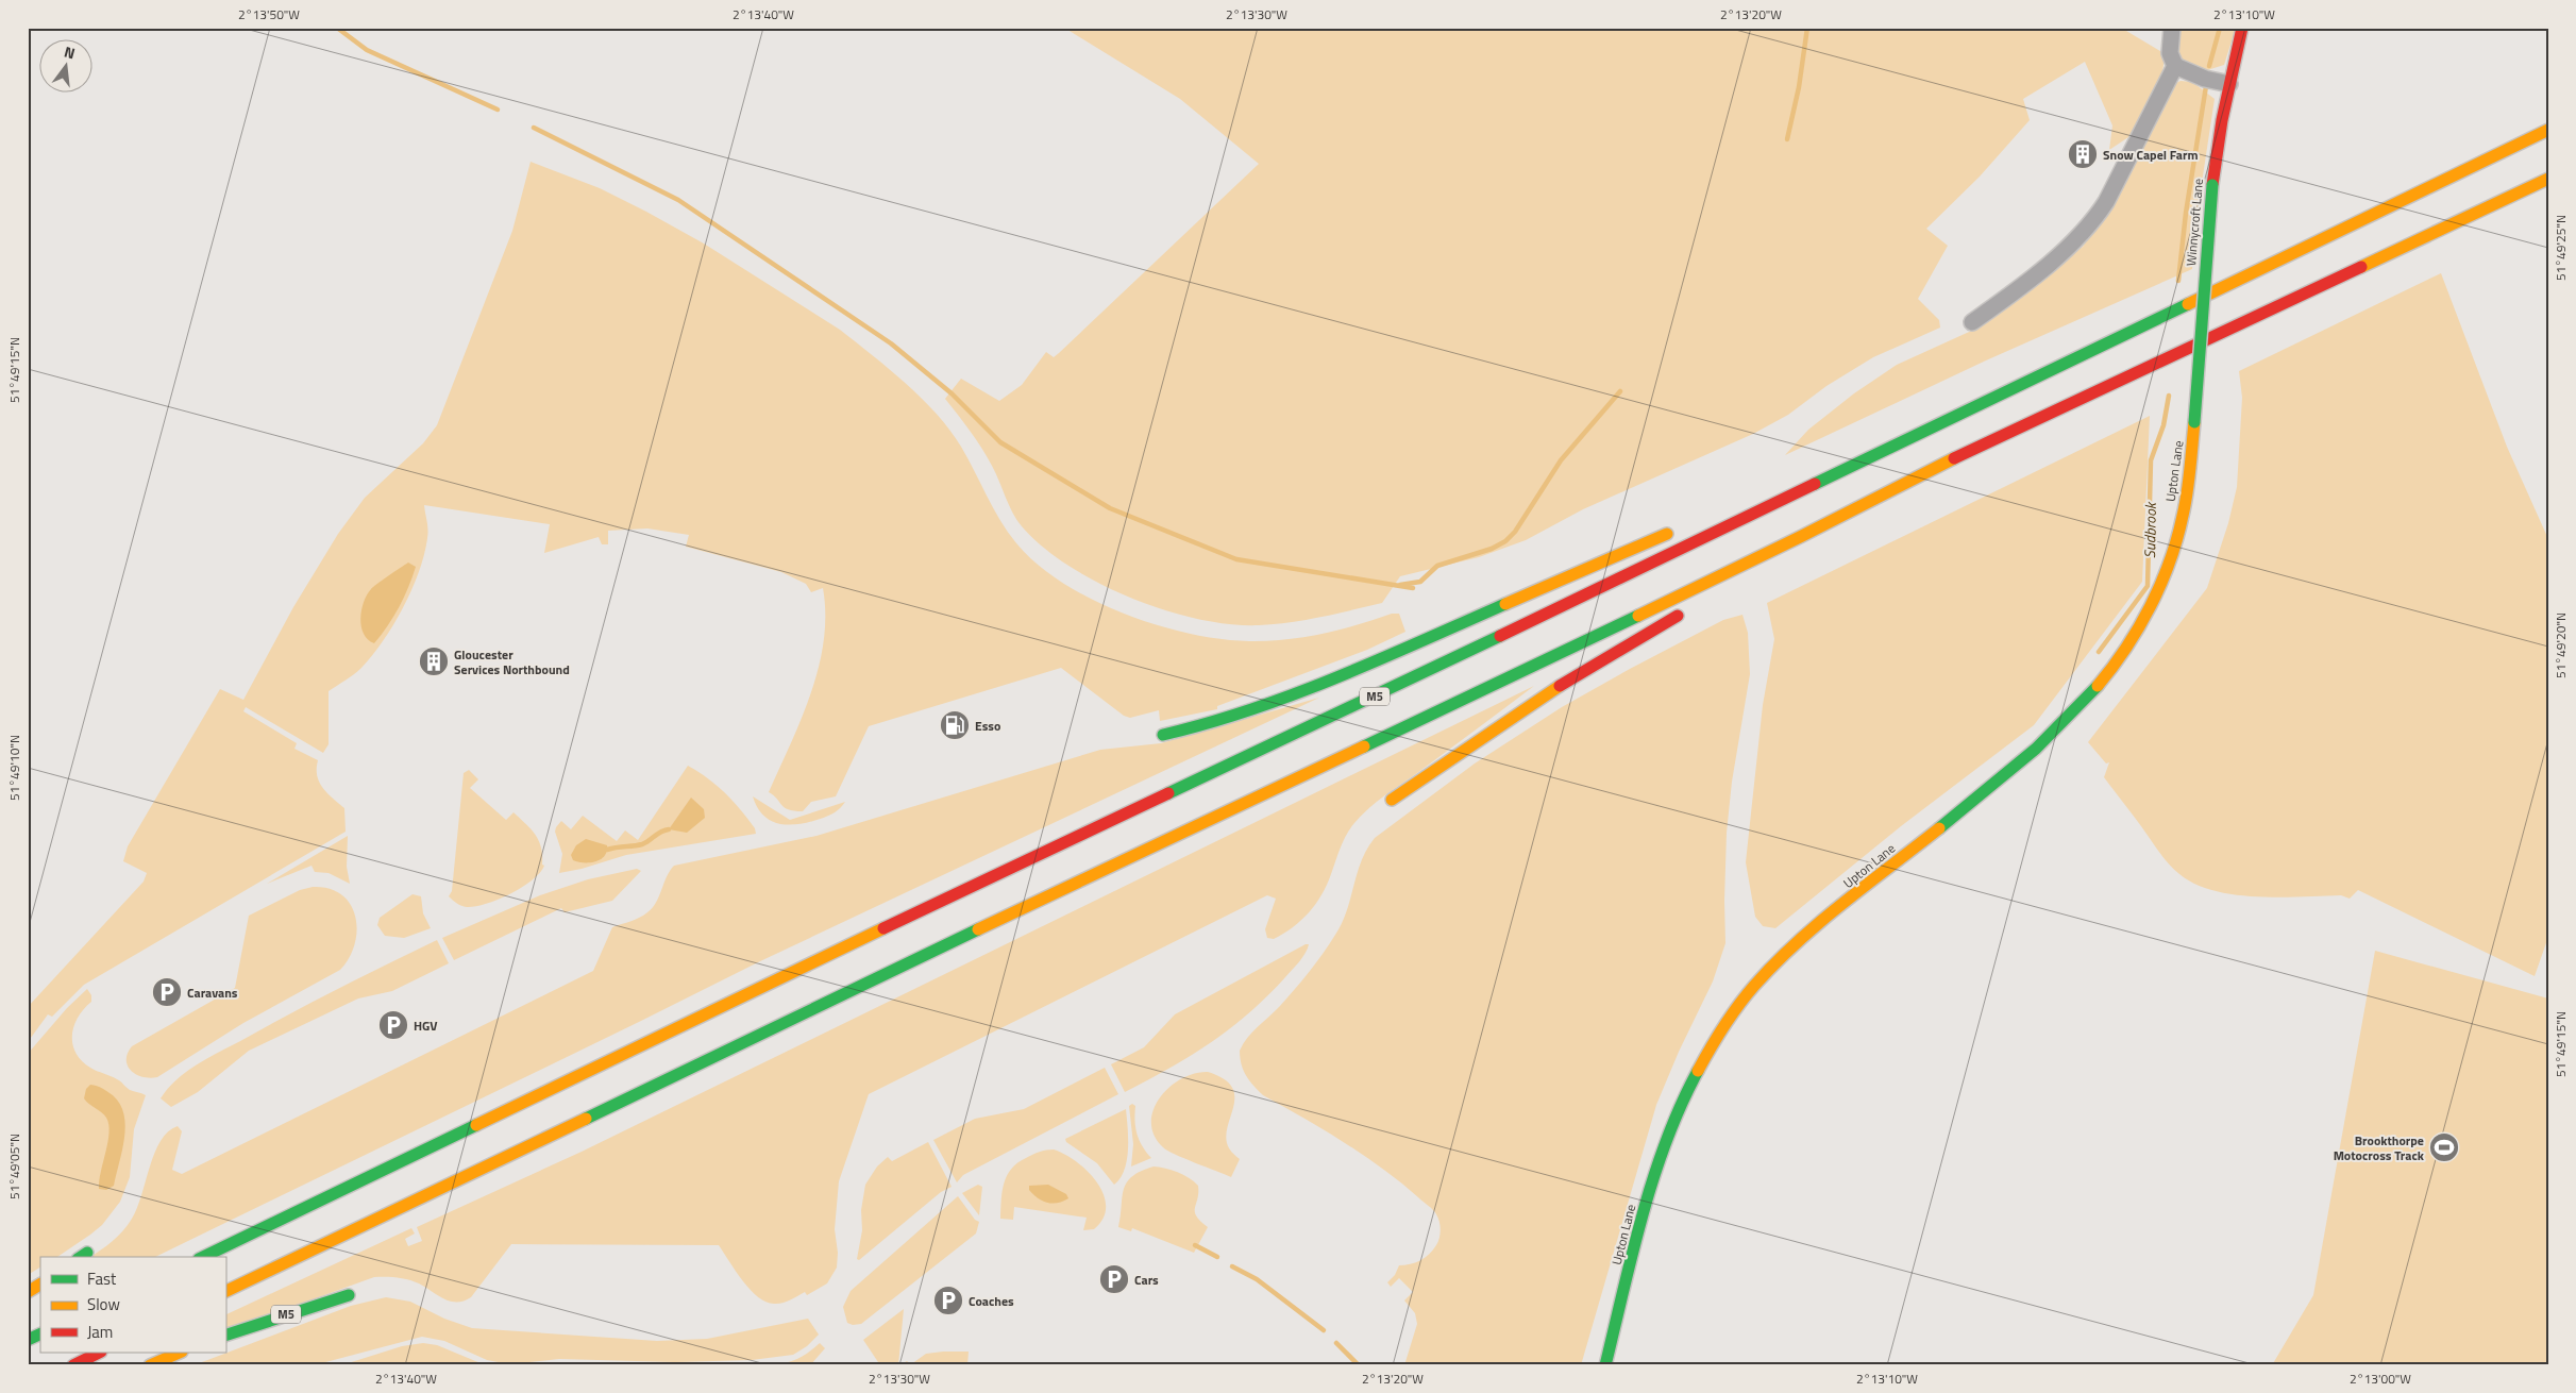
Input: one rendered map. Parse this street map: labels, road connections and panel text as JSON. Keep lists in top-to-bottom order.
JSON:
{
  "streets": {
    "main road": ["Winnycroft Lane", "Upton Lane", "M5"]
  },
  "crossings": [
    ["Winnycroft Lane", "Upton Lane"]
  ],
  "water": ["Sudbrook"],
  "places": {
    "building": ["Snow Capel Farm", "Gloucester Services Northbound"],
    "fuel station": ["Esso"],
    "parking": [
      "Caravans",
      "HGV",
      "Cars",
      "Coaches"
    ],
    "sports": ["Brookthorpe Motocross Track"]
  },
  "legend": ["Fast", "Slow", "Jam"],
  "north": "top",
  "coordinates": [
    "2°13'50\"W",
    "2°13'40\"W",
    "2°13'30\"W",
    "2°13'20\"W",
    "2°13'10\"W",
    "51°49'25\"N",
    "51°49'15\"N",
    "51°49'20\"N",
    "51°49'10\"N",
    "51°49'05\"N",
    "2°13'00\"W"
  ]
}
